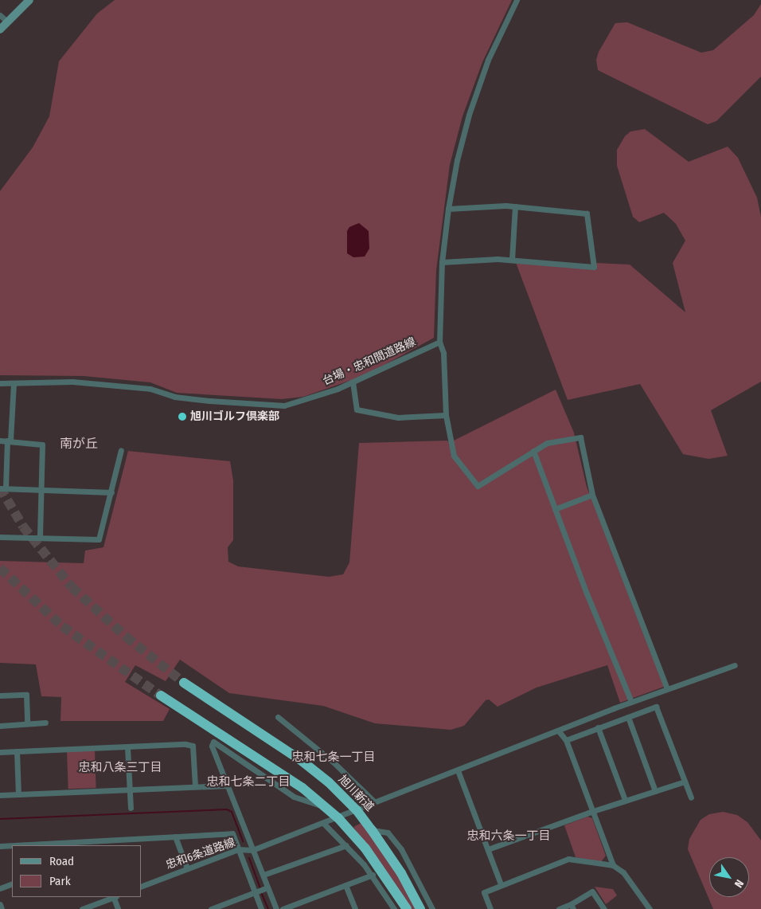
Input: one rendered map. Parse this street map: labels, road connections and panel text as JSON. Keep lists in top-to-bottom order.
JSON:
{
  "streets": {
    "highway": ["旭川新道"],
    "street": ["台場・忠和間道路線", "忠和6条道路線"]
  },
  "crossings": [
    ["旭川新道", "忠和6条道路線"]
  ],
  "districts": [
    "南が丘",
    "忠和七条一丁目",
    "忠和八条三丁目",
    "忠和七条二丁目",
    "忠和六条一丁目"
  ],
  "places": ["旭川ゴルフ倶楽部"],
  "legend": ["Road", "Park"],
  "north": "bottom right"
}
